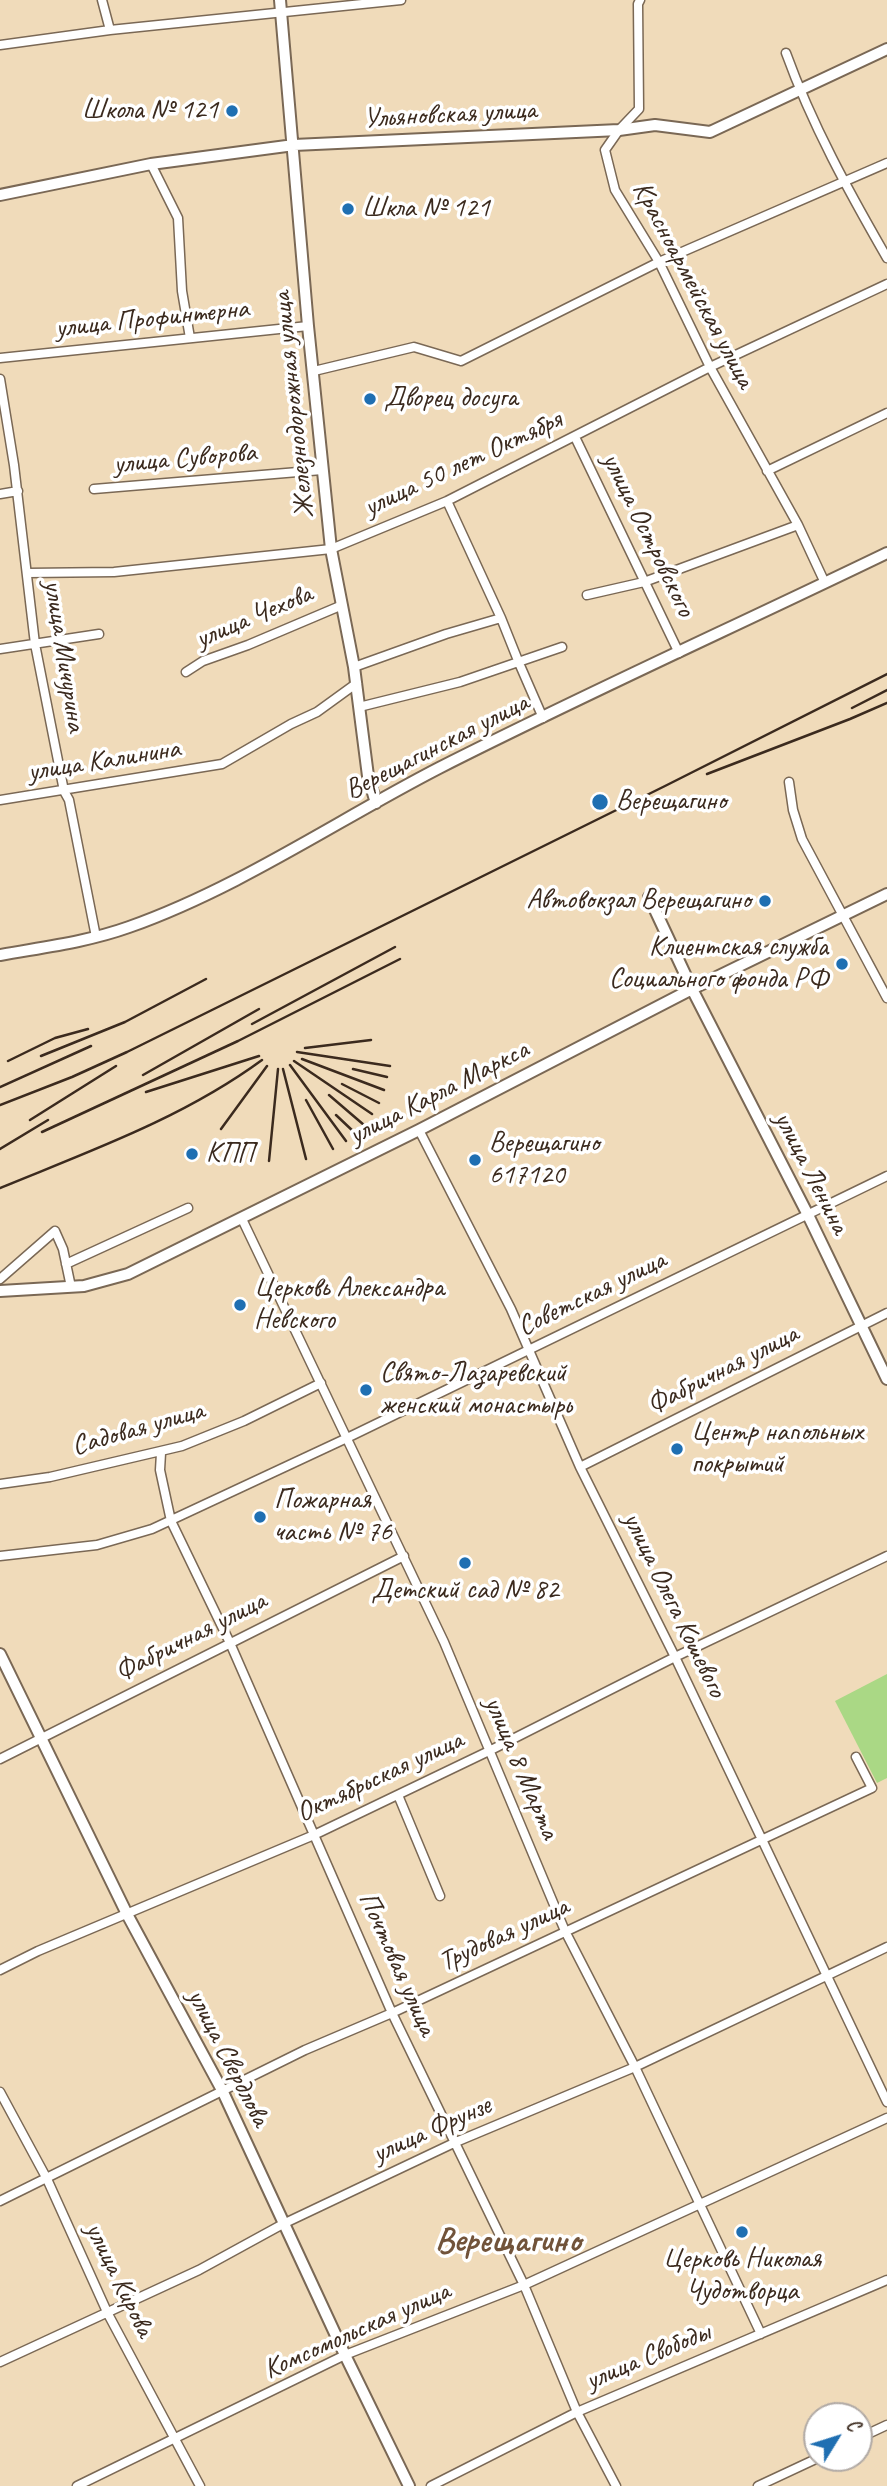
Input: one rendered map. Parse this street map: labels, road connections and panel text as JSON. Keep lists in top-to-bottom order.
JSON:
{
  "streets": {
    "street": [
      "Ульяновская улица",
      "Красноармейская улица",
      "улица Профинтерна",
      "Железнодорожная улица",
      "улица Суворова",
      "улица 50 лет Октября",
      "улица Островского",
      "улица Чехова",
      "улица Мичурина",
      "Верещагинская улица",
      "улица Калинина",
      "улица Карла Маркса",
      "улица Ленина",
      "Советская улица",
      "Фабричная улица",
      "Садовая улица",
      "улица Олега Кошевого",
      "улица 8 Марта",
      "Октябрьская улица",
      "Трудовая улица",
      "Почтовая улица",
      "улица Свердлова",
      "улица Фрунзе",
      "улица Кирова",
      "Комсомольская улица",
      "улица Свободы"
    ]
  },
  "crossings": [
    ["Ульяновская улица", "Красноармейская улица"],
    ["Ульяновская улица", "Железнодорожная улица"],
    ["Красноармейская улица", "улица 50 лет Октября"],
    ["Красноармейская улица", "Верещагинская улица"],
    ["улица Профинтерна", "Железнодорожная улица"],
    ["Железнодорожная улица", "улица Суворова"],
    ["Железнодорожная улица", "улица 50 лет Октября"],
    ["Железнодорожная улица", "улица Чехова"],
    ["Железнодорожная улица", "Верещагинская улица"],
    ["Железнодорожная улица", "улица Калинина"],
    ["улица 50 лет Октября", "улица Островского"],
    ["улица 50 лет Октября", "улица Мичурина"],
    ["улица Островского", "Верещагинская улица"],
    ["улица Мичурина", "Верещагинская улица"],
    ["улица Мичурина", "улица Калинина"],
    ["улица Карла Маркса", "улица Ленина"],
    ["улица Карла Маркса", "улица Олега Кошевого"],
    ["улица Карла Маркса", "улица 8 Марта"],
    ["улица Ленина", "Советская улица"],
    ["улица Ленина", "Фабричная улица"],
    ["Советская улица", "улица Олега Кошевого"],
    ["Советская улица", "улица 8 Марта"],
    ["Советская улица", "Почтовая улица"],
    ["Фабричная улица", "улица Олега Кошевого"],
    ["Фабричная улица", "улица 8 Марта"],
    ["Фабричная улица", "Почтовая улица"],
    ["Фабричная улица", "улица Свердлова"],
    ["Садовая улица", "улица 8 Марта"],
    ["Садовая улица", "Почтовая улица"],
    ["улица Олега Кошевого", "Октябрьская улица"],
    ["улица Олега Кошевого", "Трудовая улица"],
    ["улица Олега Кошевого", "улица Фрунзе"],
    ["улица 8 Марта", "Октябрьская улица"],
    ["улица 8 Марта", "Трудовая улица"],
    ["улица 8 Марта", "улица Фрунзе"],
    ["улица 8 Марта", "Комсомольская улица"],
    ["улица 8 Марта", "улица Свободы"],
    ["Октябрьская улица", "Почтовая улица"],
    ["Октябрьская улица", "улица Свердлова"],
    ["Трудовая улица", "Почтовая улица"],
    ["Трудовая улица", "улица Свердлова"],
    ["Трудовая улица", "улица Кирова"],
    ["Почтовая улица", "улица Фрунзе"],
    ["Почтовая улица", "Комсомольская улица"],
    ["Почтовая улица", "улица Свободы"],
    ["улица Свердлова", "улица Фрунзе"],
    ["улица Свердлова", "Комсомольская улица"],
    ["улица Фрунзе", "улица Кирова"],
    ["улица Кирова", "Комсомольская улица"]
  ],
  "districts": ["Верещагино"],
  "places": [
    "Школа № 121",
    "Шкла № 121",
    "Дворец досуга",
    "Верещагино",
    "Автовокзал Верещагино",
    "Клиентская служба Социального фонда РФ",
    "КПП",
    "Верещагино 617120",
    "Церковь Александра Невского",
    "Свято-Лазаревский женский монастырь",
    "Центр напольных покрытий",
    "Пожарная часть № 76",
    "Детский сад № 82",
    "Церковь Николая Чудотворца"
  ],
  "north": "top right"
}
